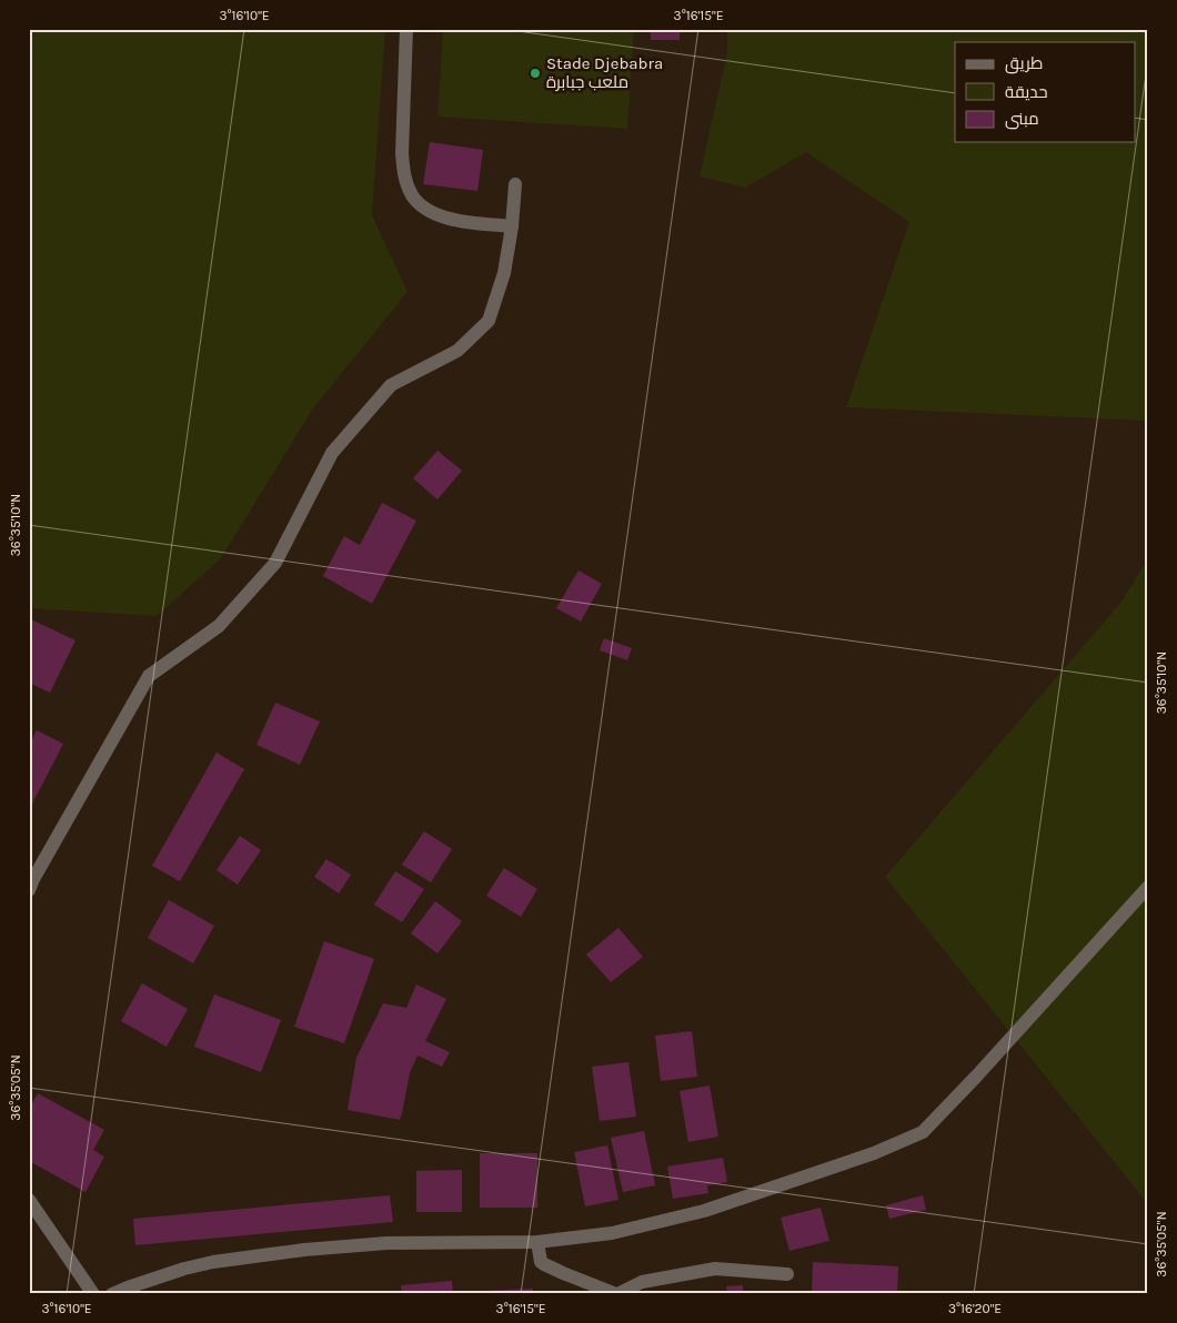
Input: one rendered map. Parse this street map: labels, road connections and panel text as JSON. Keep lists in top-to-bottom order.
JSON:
{
  "places": ["Stade Djebabra ملعب جبابرة"],
  "legend": ["طريق", "حديقة", "مبنى"],
  "coordinates": [
    "3°16'10\"E",
    "3°16'15\"E",
    "36°35'10\"N",
    "36°35'05\"N",
    "3°16'20\"E"
  ]
}
